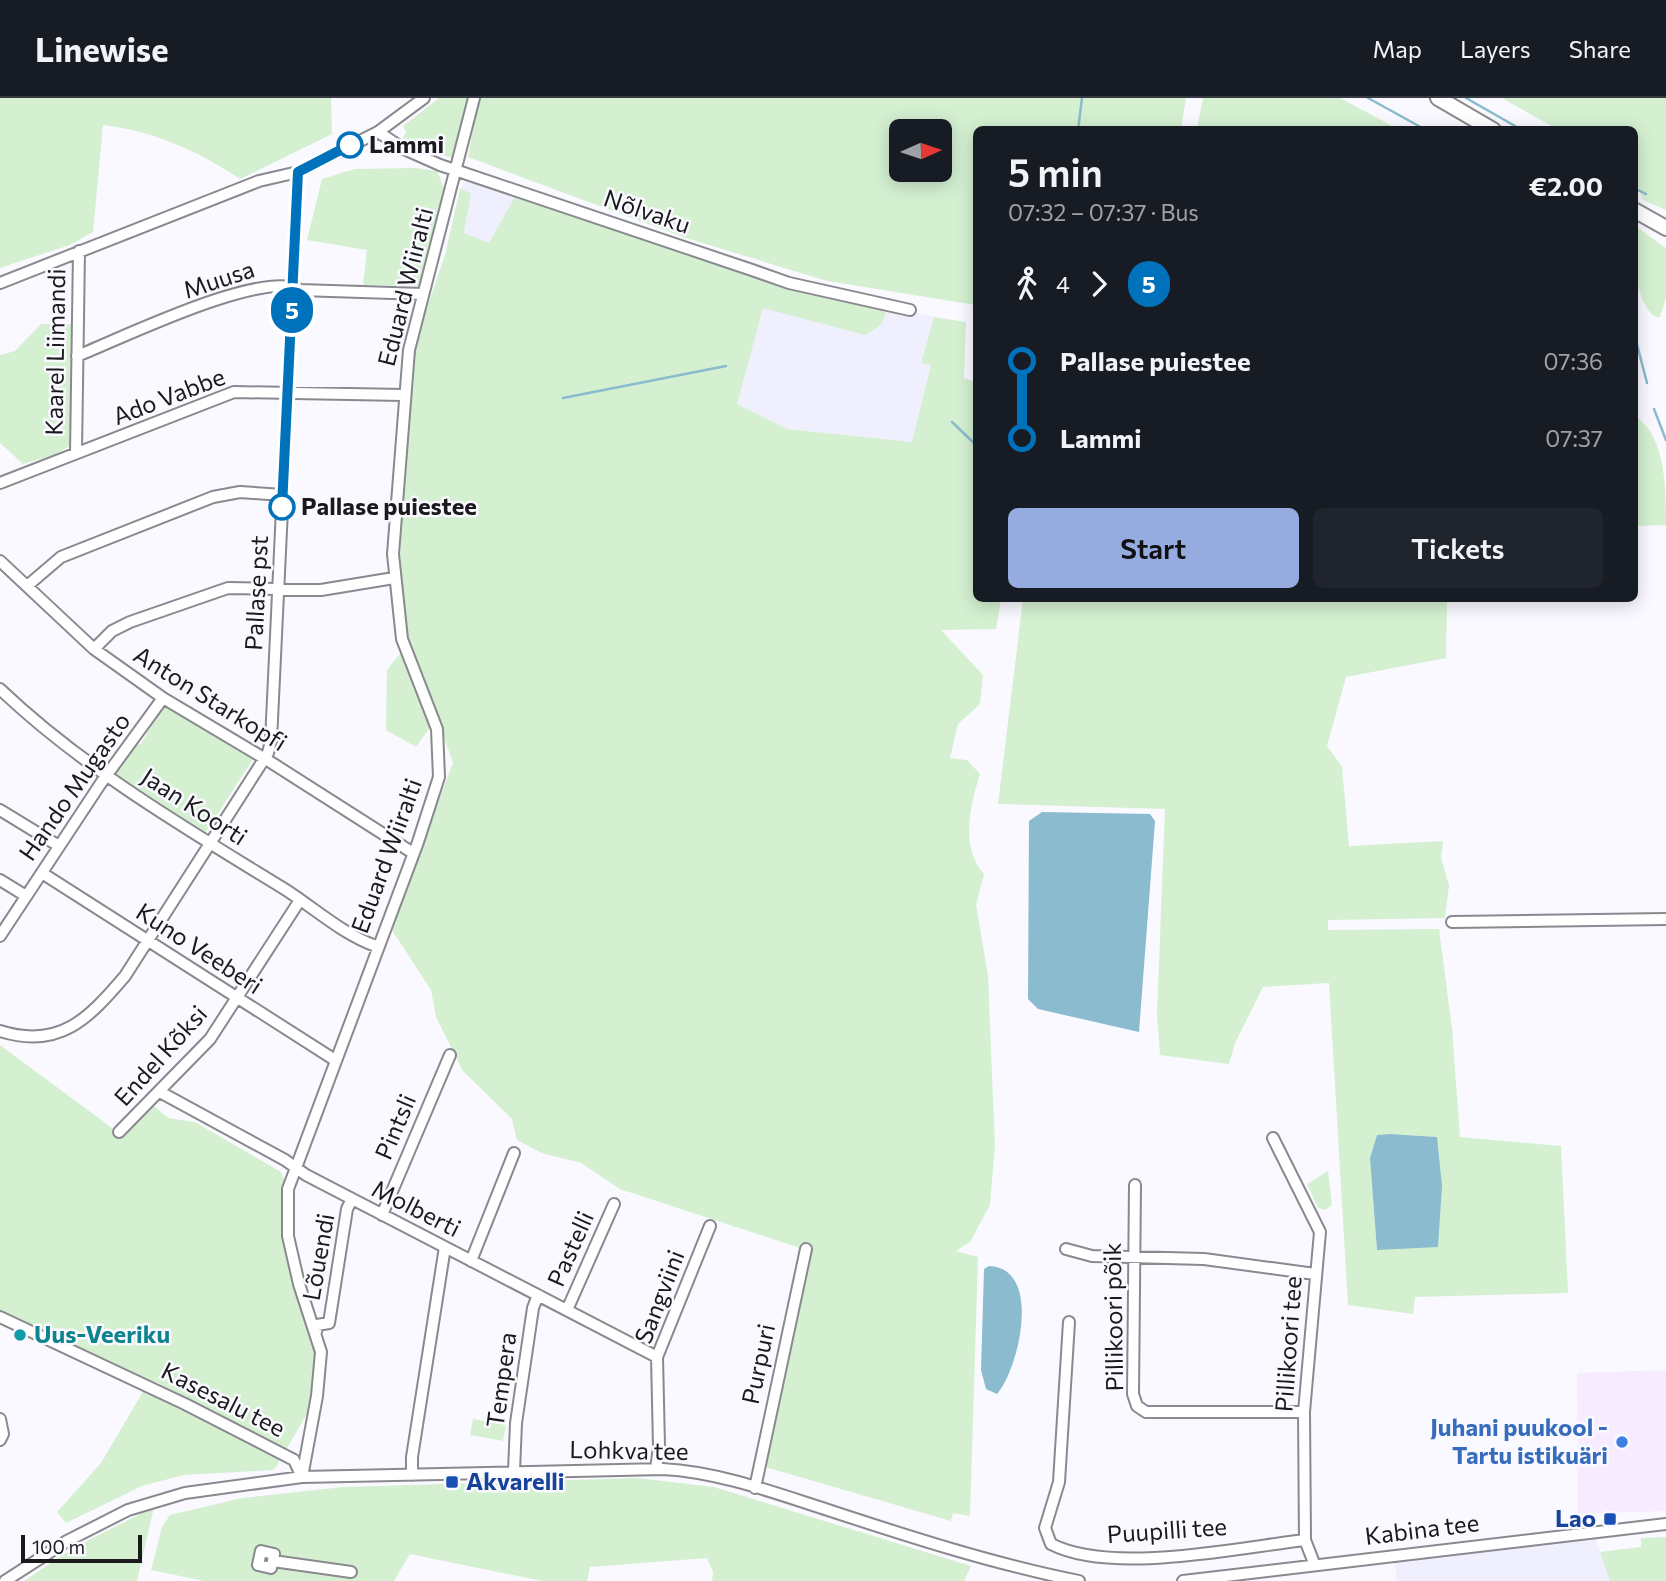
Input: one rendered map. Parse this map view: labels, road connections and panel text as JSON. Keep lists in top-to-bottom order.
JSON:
{
  "streets": {
    "street": [
      "Nõlvaku",
      "Muusa",
      "Eduard Wiiralti",
      "Kaarel Liimandi",
      "Ado Vabbe",
      "Pallase pst",
      "Anton Starkopfi",
      "Hando Mugasto",
      "Jaan Koorti",
      "Kuno Veeberi",
      "Endel Kõksi",
      "Pintsli",
      "Molberti",
      "Pastelli",
      "Lõuendi",
      "Sangviini",
      "Pillikoori põik",
      "Pillikoori tee",
      "Purpuri",
      "Tempera",
      "Kasesalu tee",
      "Lohkva tee",
      "Kabina tee",
      "Puupilli tee"
    ]
  },
  "crossings": [
    ["Nõlvaku", "Eduard Wiiralti"],
    ["Muusa", "Eduard Wiiralti"],
    ["Muusa", "Kaarel Liimandi"],
    ["Muusa", "Pallase pst"],
    ["Eduard Wiiralti", "Ado Vabbe"],
    ["Eduard Wiiralti", "Anton Starkopfi"],
    ["Eduard Wiiralti", "Jaan Koorti"],
    ["Eduard Wiiralti", "Kuno Veeberi"],
    ["Eduard Wiiralti", "Molberti"],
    ["Eduard Wiiralti", "Lõuendi"],
    ["Kaarel Liimandi", "Ado Vabbe"],
    ["Ado Vabbe", "Pallase pst"],
    ["Pallase pst", "Anton Starkopfi"],
    ["Pallase pst", "Jaan Koorti"],
    ["Pallase pst", "Kuno Veeberi"],
    ["Anton Starkopfi", "Hando Mugasto"],
    ["Hando Mugasto", "Jaan Koorti"],
    ["Hando Mugasto", "Kuno Veeberi"],
    ["Jaan Koorti", "Endel Kõksi"],
    ["Kuno Veeberi", "Endel Kõksi"],
    ["Endel Kõksi", "Molberti"],
    ["Pintsli", "Molberti"],
    ["Molberti", "Pastelli"],
    ["Molberti", "Lõuendi"],
    ["Molberti", "Sangviini"],
    ["Molberti", "Tempera"],
    ["Lõuendi", "Kasesalu tee"],
    ["Lõuendi", "Lohkva tee"],
    ["Sangviini", "Lohkva tee"],
    ["Pillikoori põik", "Pillikoori tee"],
    ["Pillikoori tee", "Kabina tee"],
    ["Pillikoori tee", "Puupilli tee"],
    ["Purpuri", "Lohkva tee"],
    ["Tempera", "Lohkva tee"],
    ["Kasesalu tee", "Lohkva tee"]
  ],
  "places": {
    "other": [
      "Lammi",
      "Pallase puiestee",
      "Uus-Veeriku",
      "Juhani puukool - Tartu istikuäri"
    ],
    "transit": ["Akvarelli", "Lao"]
  },
  "lines": ["bus line 5"],
  "scale_bar": "100 m",
  "north": "right",
  "page": {
    "header": "Linewise",
    "nav": ["Map", "Layers", "Share"],
    "on_map": "5",
    "heading": ["5 min", "07:32 – 07:37 · Bus", "€2.00"],
    "legs": ["4", "5"],
    "list": [
      {
        "name": "Pallase puiestee",
        "value": "07:36"
      },
      {
        "name": "Lammi",
        "value": "07:37"
      }
    ],
    "buttons": ["Start", "Tickets"],
    "scale": "100 m"
  }
}
